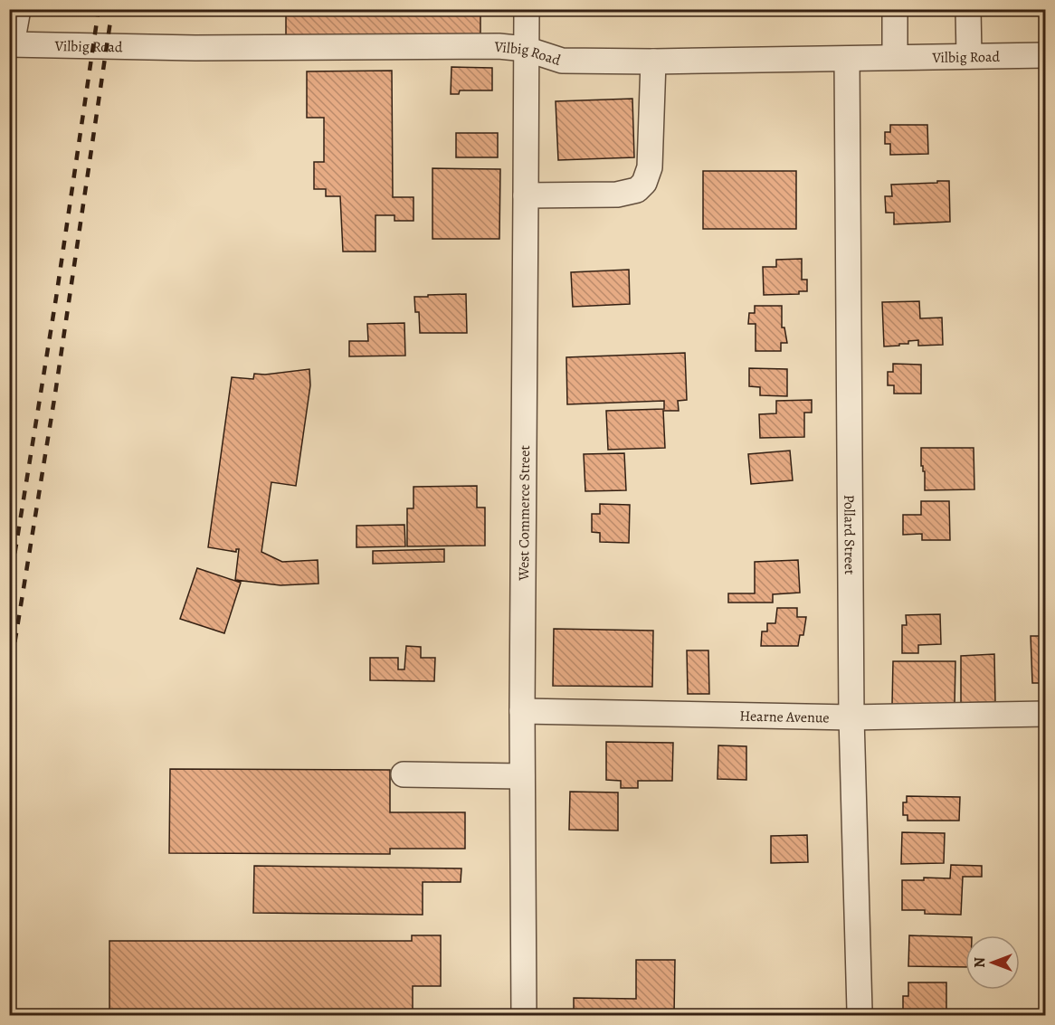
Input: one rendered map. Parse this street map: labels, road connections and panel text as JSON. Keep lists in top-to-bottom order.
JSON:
{
  "streets": {
    "street": [
      "Vilbig Road",
      "West Commerce Street",
      "Pollard Street",
      "Hearne Avenue"
    ]
  },
  "crossings": [
    ["Vilbig Road", "West Commerce Street"],
    ["Vilbig Road", "Pollard Street"],
    ["West Commerce Street", "Hearne Avenue"],
    ["Pollard Street", "Hearne Avenue"]
  ],
  "north": "left"
}
